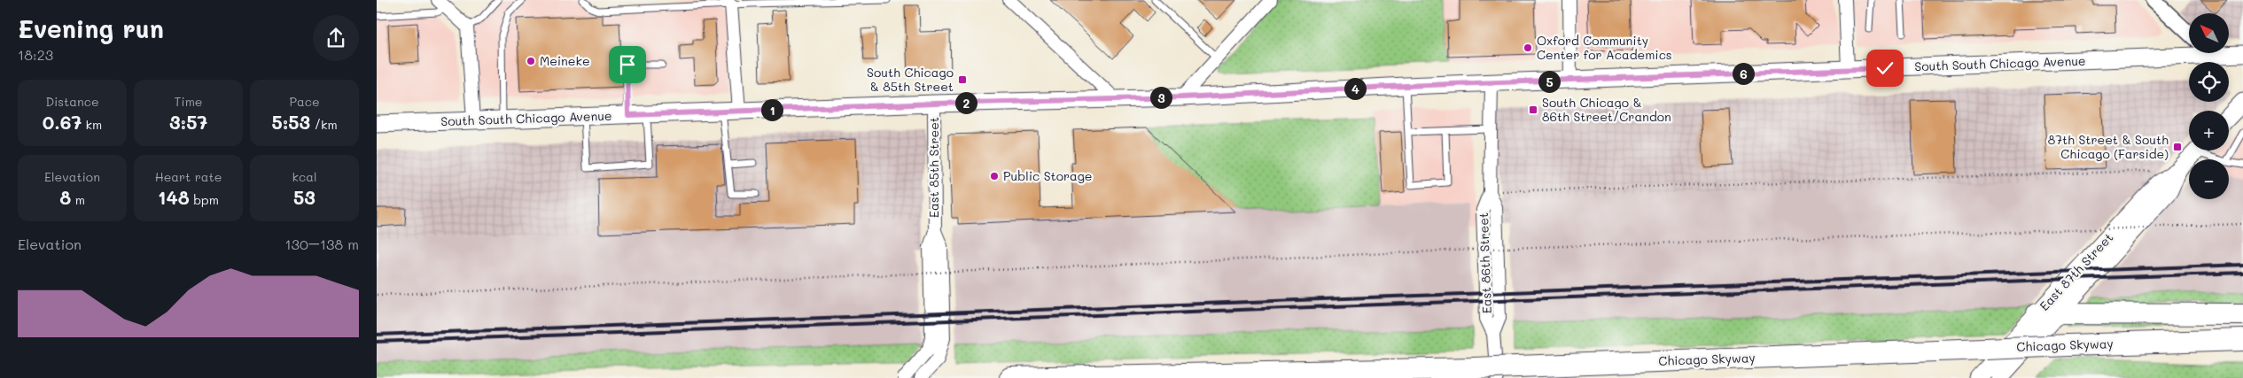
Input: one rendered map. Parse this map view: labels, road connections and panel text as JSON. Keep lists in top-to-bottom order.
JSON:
{
  "streets": {
    "highway": ["Chicago Skyway"],
    "main road": ["South South Chicago Avenue", "East 87th Street"],
    "street": ["East 85th Street", "East 86th Street"]
  },
  "crossings": [
    ["South South Chicago Avenue", "East 85th Street"],
    ["South South Chicago Avenue", "East 86th Street"]
  ],
  "places": {
    "other": ["Oxford Community Center for Academics", "Meineke", "Public Storage"],
    "transit": ["South Chicago & 85th Street", "South Chicago & 86th Street/Crandon", "87th Street & South Chicago (Farside)"]
  },
  "north": "top left",
  "page": {
    "heading": ["Evening run", "18:23"],
    "map_buttons": ["+", "−"],
    "pins": [
      "6",
      "5",
      "4",
      "3",
      "2",
      "1"
    ],
    "stats": [
      ["Distance", "0.67 km"],
      ["Time", "3:57"],
      ["Pace", "5:53 /km"],
      ["Elevation", "8 m"],
      ["Heart rate", "148 bpm"],
      ["kcal", "53"]
    ],
    "chart": ["Elevation", "130–138 m"]
  }
}
